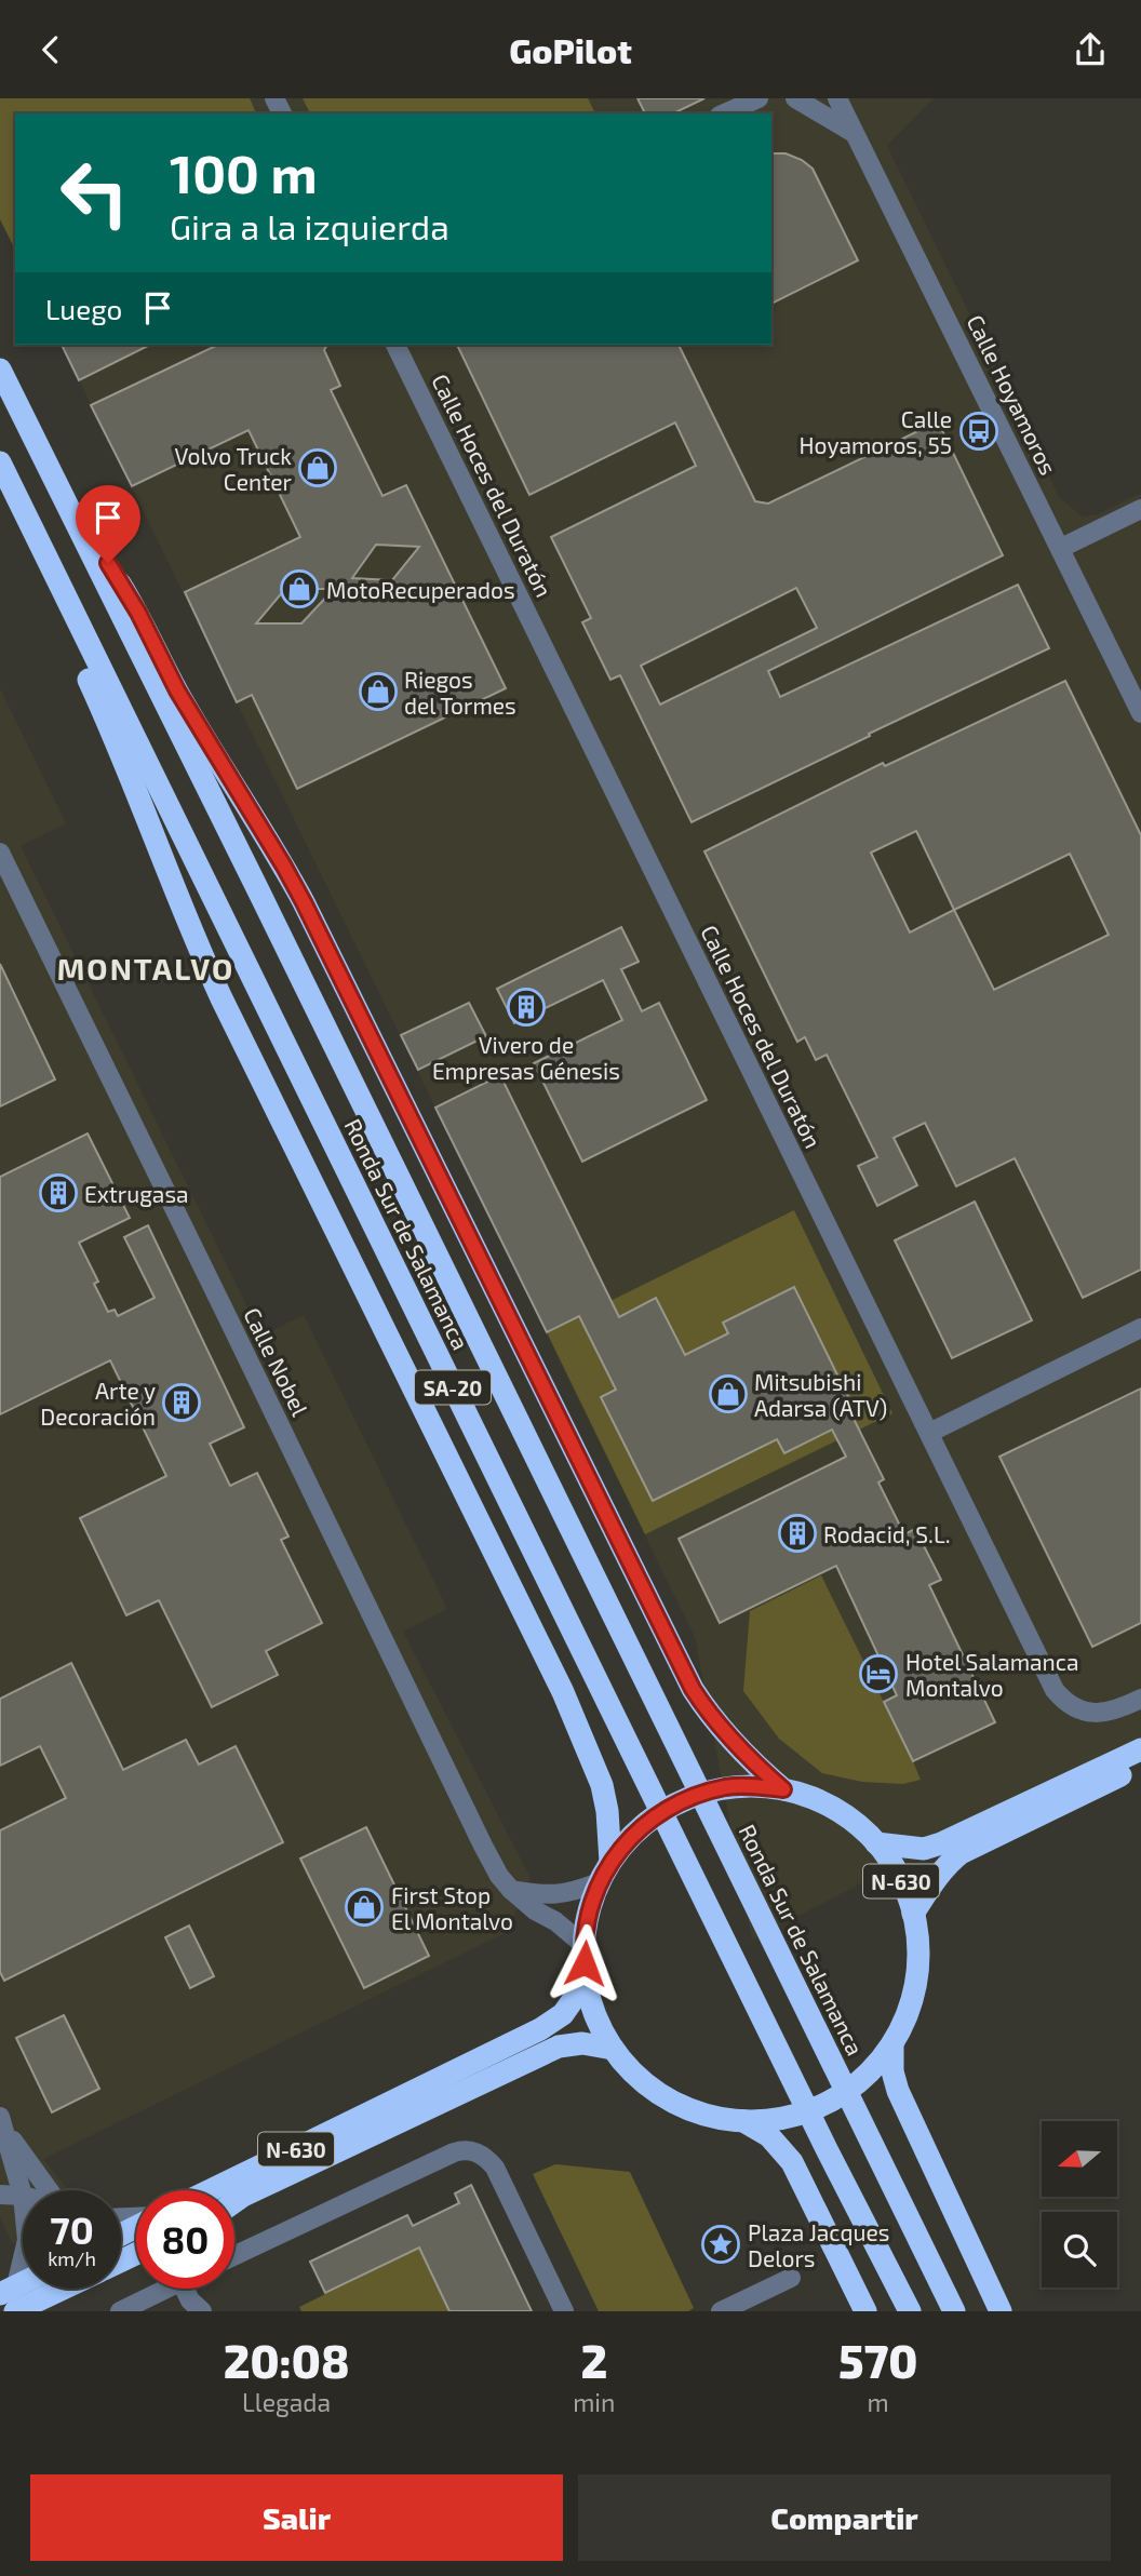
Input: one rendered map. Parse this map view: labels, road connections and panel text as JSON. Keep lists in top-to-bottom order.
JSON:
{
  "streets": {
    "highway": ["Ronda Sur de Salamanca", "SA-20", "N-630"],
    "street": ["Calle Hoyamoros", "Calle Hoces del Duratón", "Calle Nobel"]
  },
  "crossings": [
    ["Calle Nobel", "N-630"]
  ],
  "districts": ["MONTALVO"],
  "places": {
    "bus stop": ["Calle Hoyamoros, 55"],
    "shop": [
      "Volvo Truck Center",
      "MotoRecuperados",
      "Riegos del Tormes",
      "Mitsubishi Adarsa (ATV)",
      "First Stop El Montalvo"
    ],
    "building": [
      "Vivero de Empresas Génesis",
      "Extrugasa",
      "Arte y Decoración",
      "Rodacid, S.L."
    ],
    "hotel": ["Hotel Salamanca Montalvo"],
    "place": ["Plaza Jacques Delors"]
  },
  "north": "left",
  "page": {
    "header": "GoPilot",
    "turn": ["100 m", "Gira a la izquierda"],
    "then": "Luego",
    "speed": "70 km/h",
    "limit": "80",
    "eta": [
      "20:08",
      "Llegada",
      "2",
      "min",
      "570",
      "m"
    ],
    "buttons": ["Salir", "Compartir"]
  }
}
